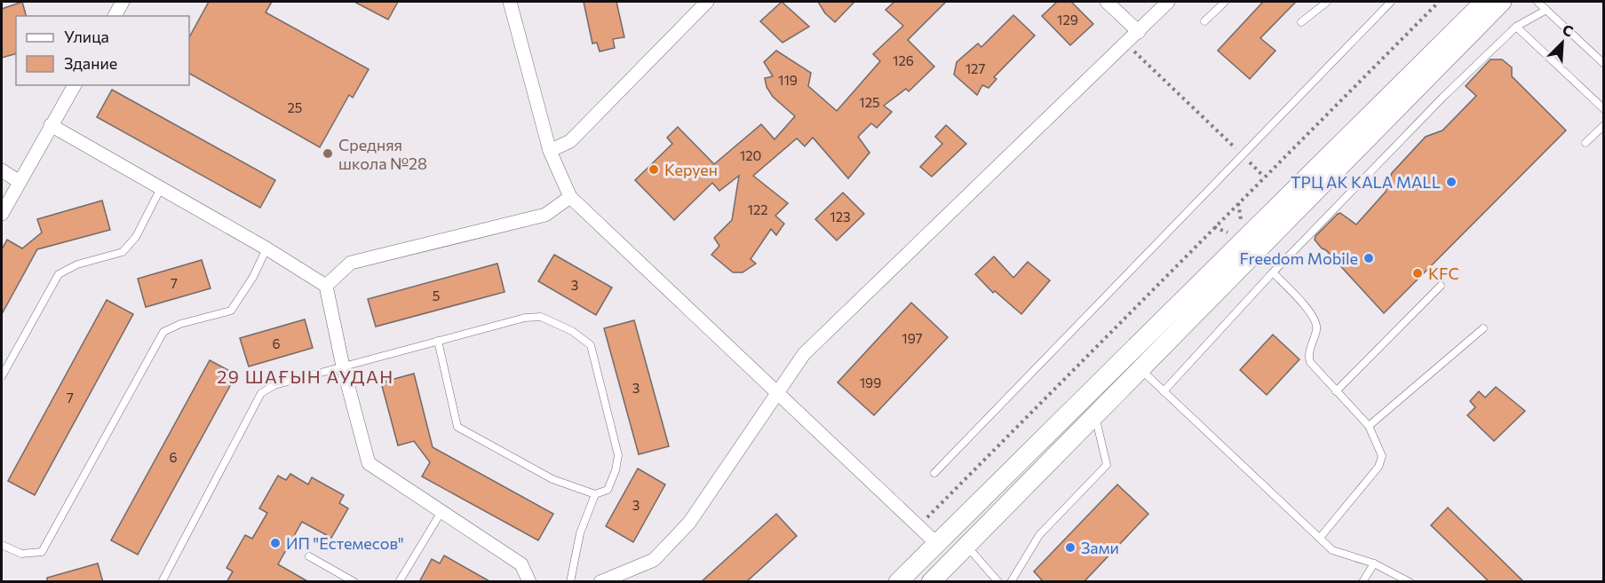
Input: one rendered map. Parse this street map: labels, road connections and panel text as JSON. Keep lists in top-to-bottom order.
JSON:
{
  "districts": ["29 ШАҒЫН АУДАН"],
  "places": [
    "Средняя школа №28",
    "Керуен",
    "ТРЦ AK KALA MALL",
    "Freedom Mobile",
    "KFC",
    "ИП \"Естемесов\"",
    "Зами"
  ],
  "house_numbers": [
    "129",
    "126",
    "127",
    "119",
    "125",
    "25",
    "120",
    "122",
    "123",
    "7",
    "3",
    "5",
    "197",
    "6",
    "199",
    "3",
    "7",
    "6",
    "3"
  ],
  "legend": ["Улица", "Здание"],
  "north": "top right"
}
